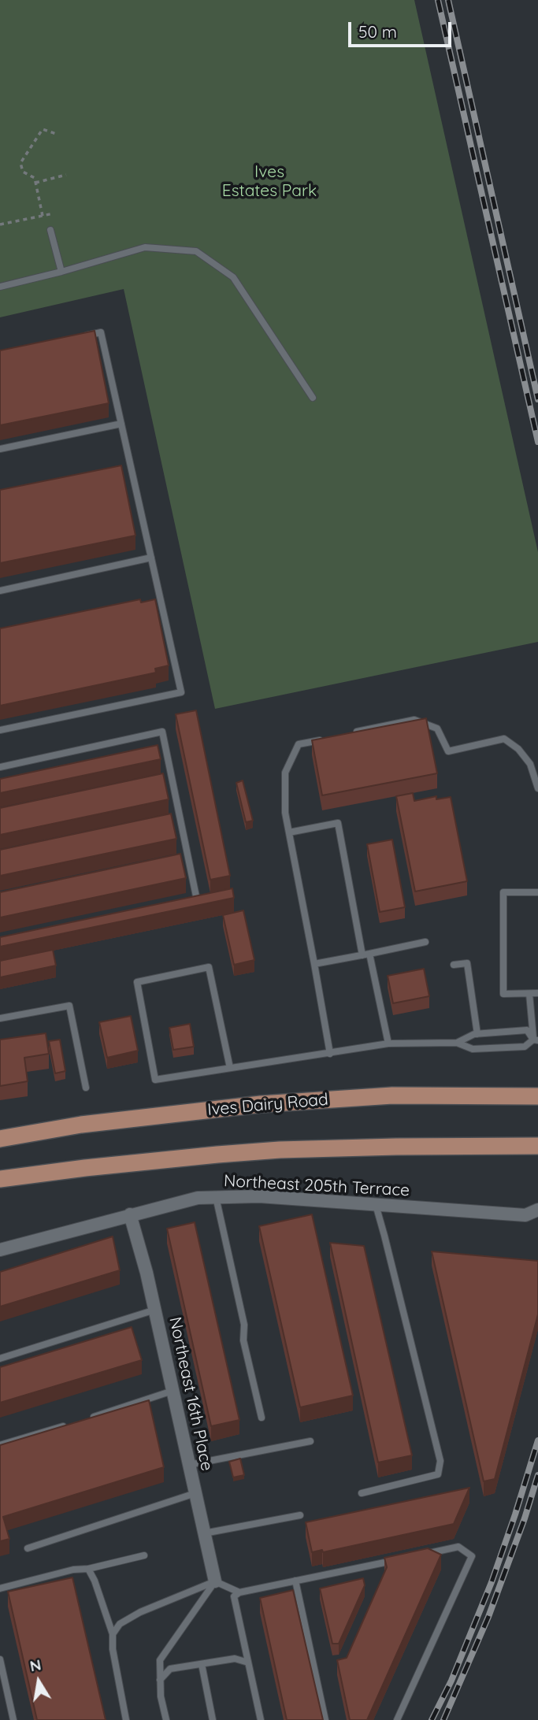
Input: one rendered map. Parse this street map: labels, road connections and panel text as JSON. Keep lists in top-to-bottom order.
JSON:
{
  "streets": {
    "main road": ["Ives Dairy Road"],
    "street": ["Northeast 205th Terrace", "Northeast 16th Place"]
  },
  "crossings": [
    ["Northeast 205th Terrace", "Northeast 16th Place"]
  ],
  "parks": ["Ives Estates Park"],
  "scale_bar": "50 m",
  "north": "top"
}
